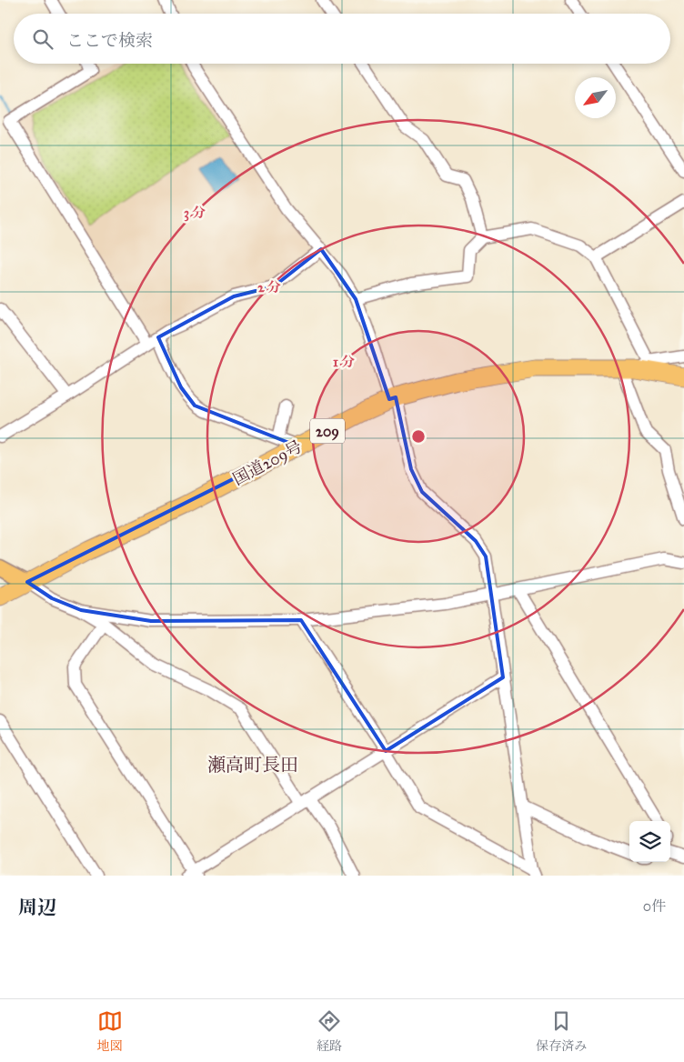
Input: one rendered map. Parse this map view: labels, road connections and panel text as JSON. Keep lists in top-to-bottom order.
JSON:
{
  "streets": {
    "highway": ["209", "国道209号"]
  },
  "districts": ["瀬高町長田"],
  "north": "bottom left",
  "page": {
    "search": "ここで検索",
    "heading": ["周辺", "0件"],
    "nav": ["地図", "経路", "保存済み"]
  },
  "rings": ["3 分", "2 分", "1 分"]
}
